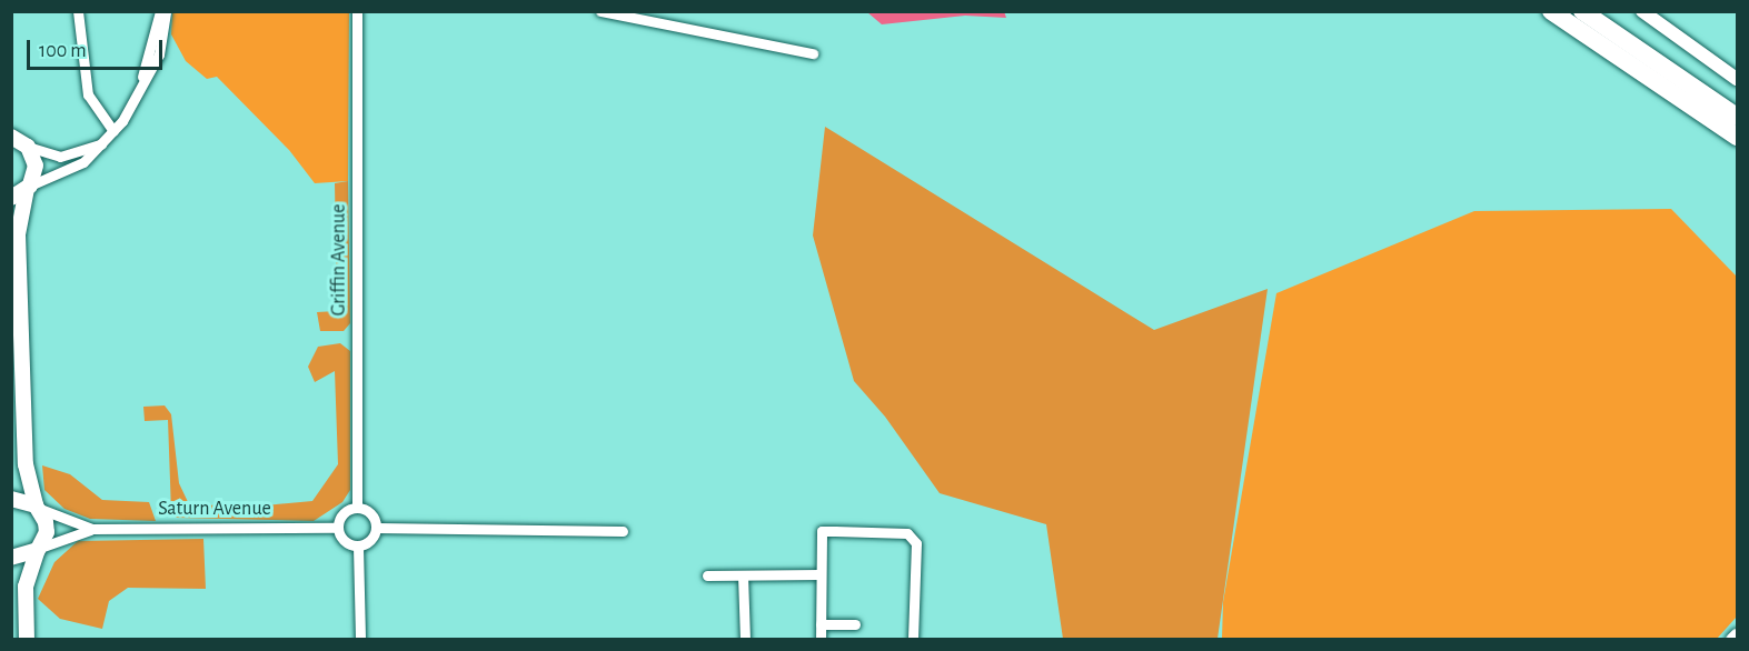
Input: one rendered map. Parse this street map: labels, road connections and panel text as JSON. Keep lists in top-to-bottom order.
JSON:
{
  "streets": {
    "street": ["Griffin Avenue", "Saturn Avenue"]
  },
  "crossings": [
    ["Griffin Avenue", "Saturn Avenue"]
  ],
  "scale_bar": "100 m"
}
